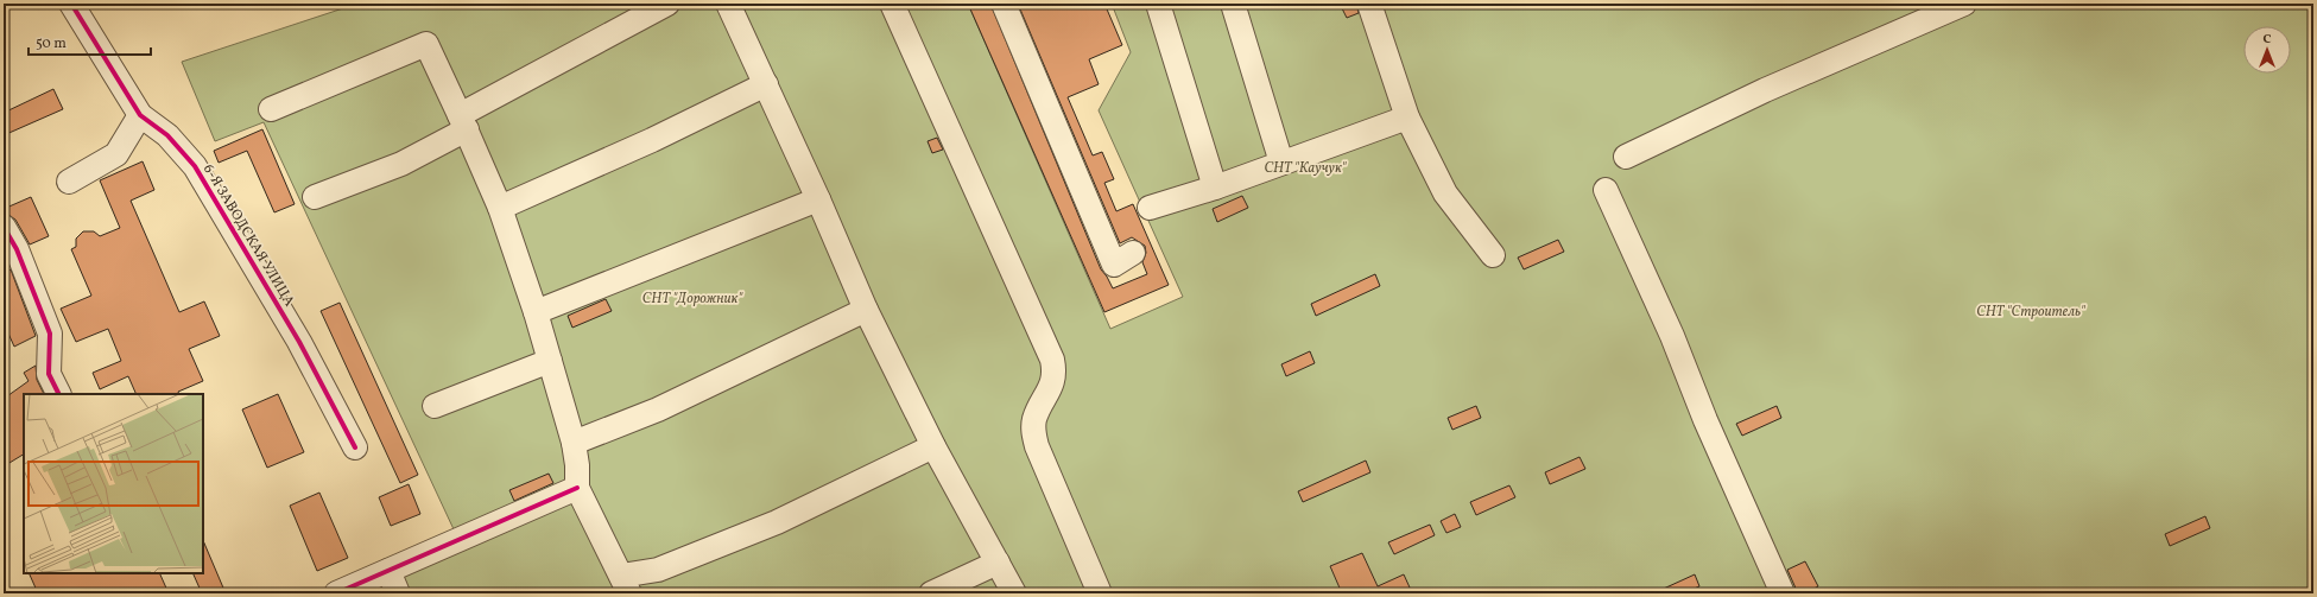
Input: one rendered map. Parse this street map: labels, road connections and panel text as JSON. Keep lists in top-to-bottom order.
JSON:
{
  "streets": {
    "street": ["6-Я ЗАВОДСКАЯ УЛИЦА"]
  },
  "parks": ["СНТ \"Каучук\"", "СНТ \"Дорожник\"", "СНТ \"Строитель\""],
  "scale_bar": "50 m",
  "north": "top"
}
